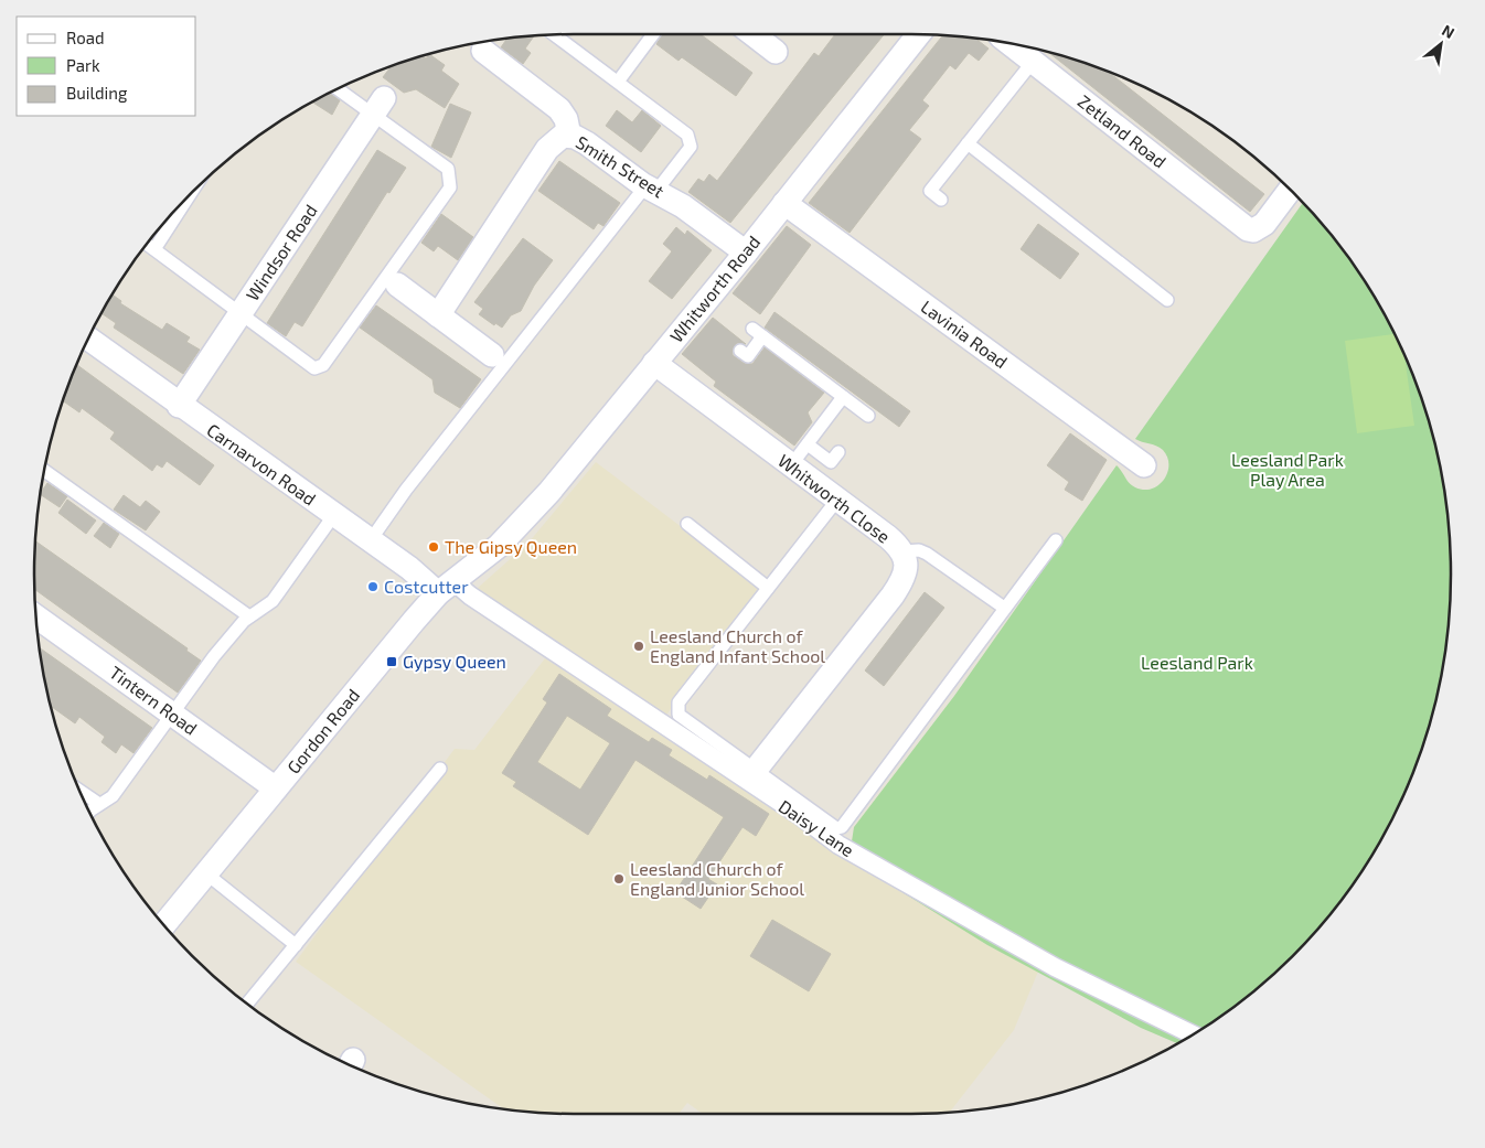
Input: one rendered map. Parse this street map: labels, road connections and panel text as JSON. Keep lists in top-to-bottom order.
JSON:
{
  "streets": {
    "street": [
      "Zetland Road",
      "Smith Street",
      "Windsor Road",
      "Whitworth Road",
      "Lavinia Road",
      "Carnarvon Road",
      "Whitworth Close",
      "Tintern Road",
      "Gordon Road",
      "Daisy Lane"
    ]
  },
  "crossings": [
    ["Smith Street", "Whitworth Road"],
    ["Windsor Road", "Carnarvon Road"],
    ["Whitworth Road", "Lavinia Road"],
    ["Whitworth Road", "Whitworth Close"],
    ["Whitworth Road", "Gordon Road"],
    ["Carnarvon Road", "Gordon Road"],
    ["Carnarvon Road", "Daisy Lane"],
    ["Tintern Road", "Gordon Road"],
    ["Gordon Road", "Daisy Lane"]
  ],
  "parks": ["Leesland Park Play Area", "Leesland Park"],
  "places": {
    "other": [
      "The Gipsy Queen",
      "Costcutter",
      "Leesland Church of England Infant School",
      "Leesland Church of England Junior School"
    ],
    "transit": ["Gypsy Queen"]
  },
  "legend": ["Road", "Park", "Building"],
  "north": "top right"
}
